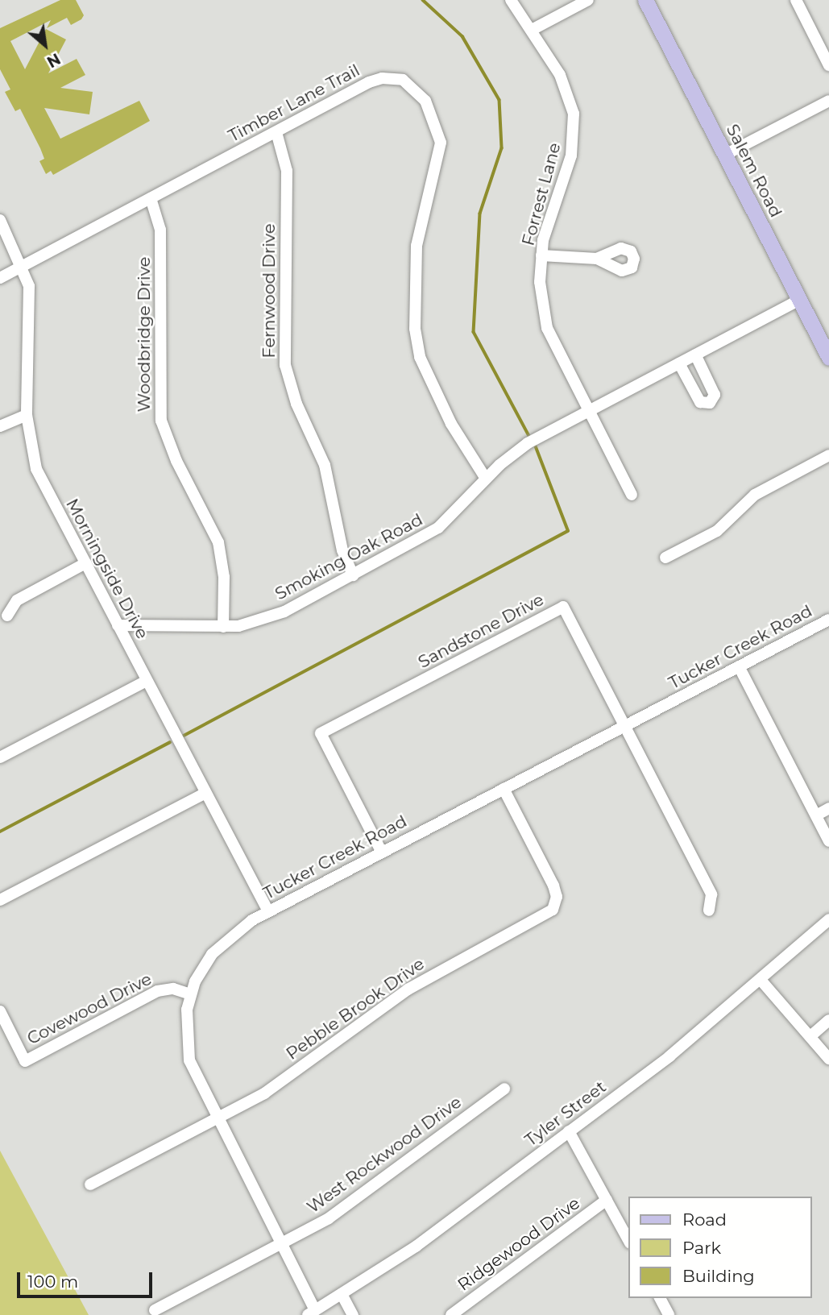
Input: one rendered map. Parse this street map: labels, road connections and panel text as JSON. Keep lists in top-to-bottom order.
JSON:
{
  "streets": {
    "main road": ["Salem Road"],
    "street": [
      "Timber Lane Trail",
      "Forrest Lane",
      "Fernwood Drive",
      "Woodbridge Drive",
      "Smoking Oak Road",
      "Morningside Drive",
      "Sandstone Drive",
      "Tucker Creek Road",
      "Covewood Drive",
      "Pebble Brook Drive",
      "Tyler Street",
      "West Rockwood Drive",
      "Ridgewood Drive"
    ]
  },
  "crossings": [
    ["Timber Lane Trail", "Fernwood Drive"],
    ["Timber Lane Trail", "Woodbridge Drive"],
    ["Timber Lane Trail", "Smoking Oak Road"],
    ["Timber Lane Trail", "Morningside Drive"],
    ["Salem Road", "Smoking Oak Road"],
    ["Forrest Lane", "Smoking Oak Road"],
    ["Fernwood Drive", "Smoking Oak Road"],
    ["Woodbridge Drive", "Smoking Oak Road"],
    ["Smoking Oak Road", "Morningside Drive"],
    ["Morningside Drive", "Tucker Creek Road"],
    ["Sandstone Drive", "Tucker Creek Road"],
    ["Tucker Creek Road", "Covewood Drive"],
    ["Tucker Creek Road", "Pebble Brook Drive"],
    ["Tucker Creek Road", "Tyler Street"],
    ["Tucker Creek Road", "West Rockwood Drive"]
  ],
  "legend": ["Road", "Park", "Building"],
  "scale_bar": "100 m",
  "north": "bottom right"
}
